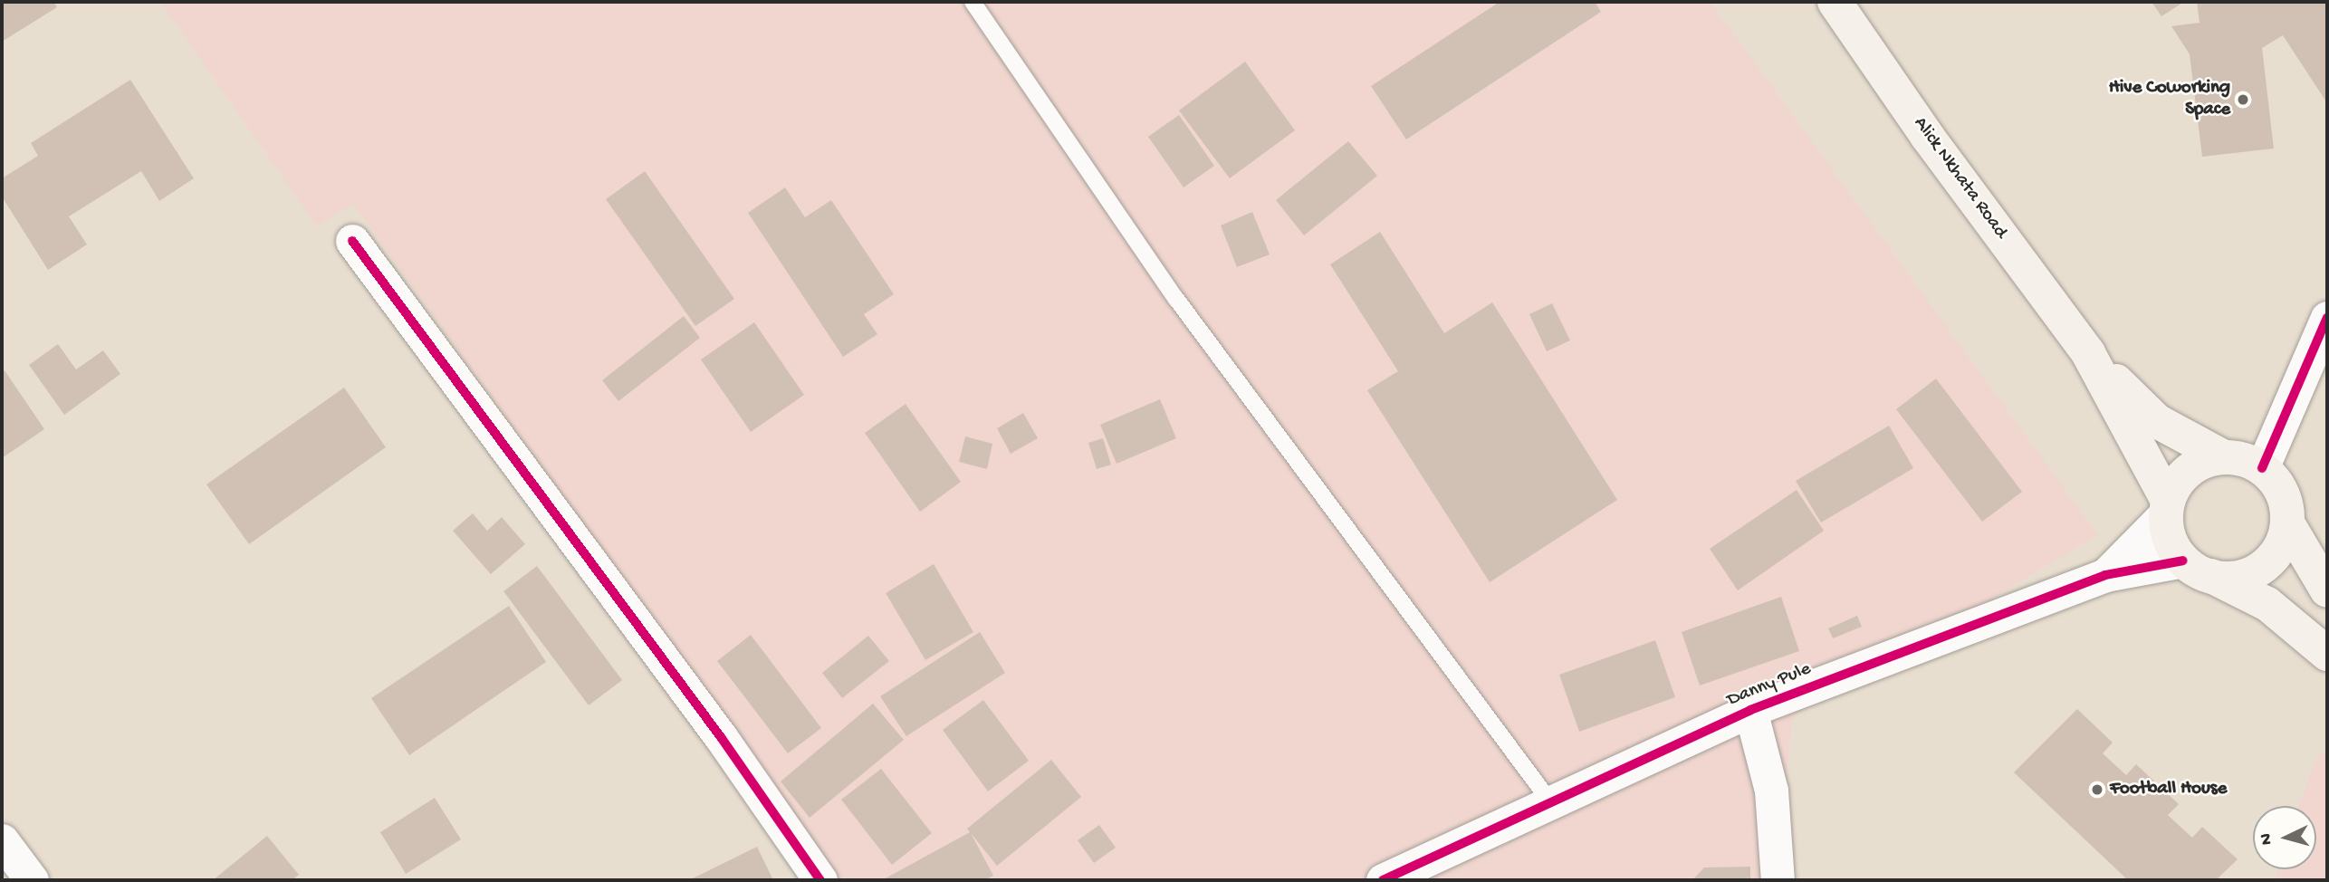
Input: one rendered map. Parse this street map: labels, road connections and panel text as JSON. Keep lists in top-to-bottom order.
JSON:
{
  "streets": {
    "main road": ["Alick Nkhata Road"],
    "street": ["Danny Pule"]
  },
  "crossings": [
    ["Alick Nkhata Road", "Danny Pule"]
  ],
  "places": ["Hive Coworking Space", "Football House"],
  "north": "left"
}
